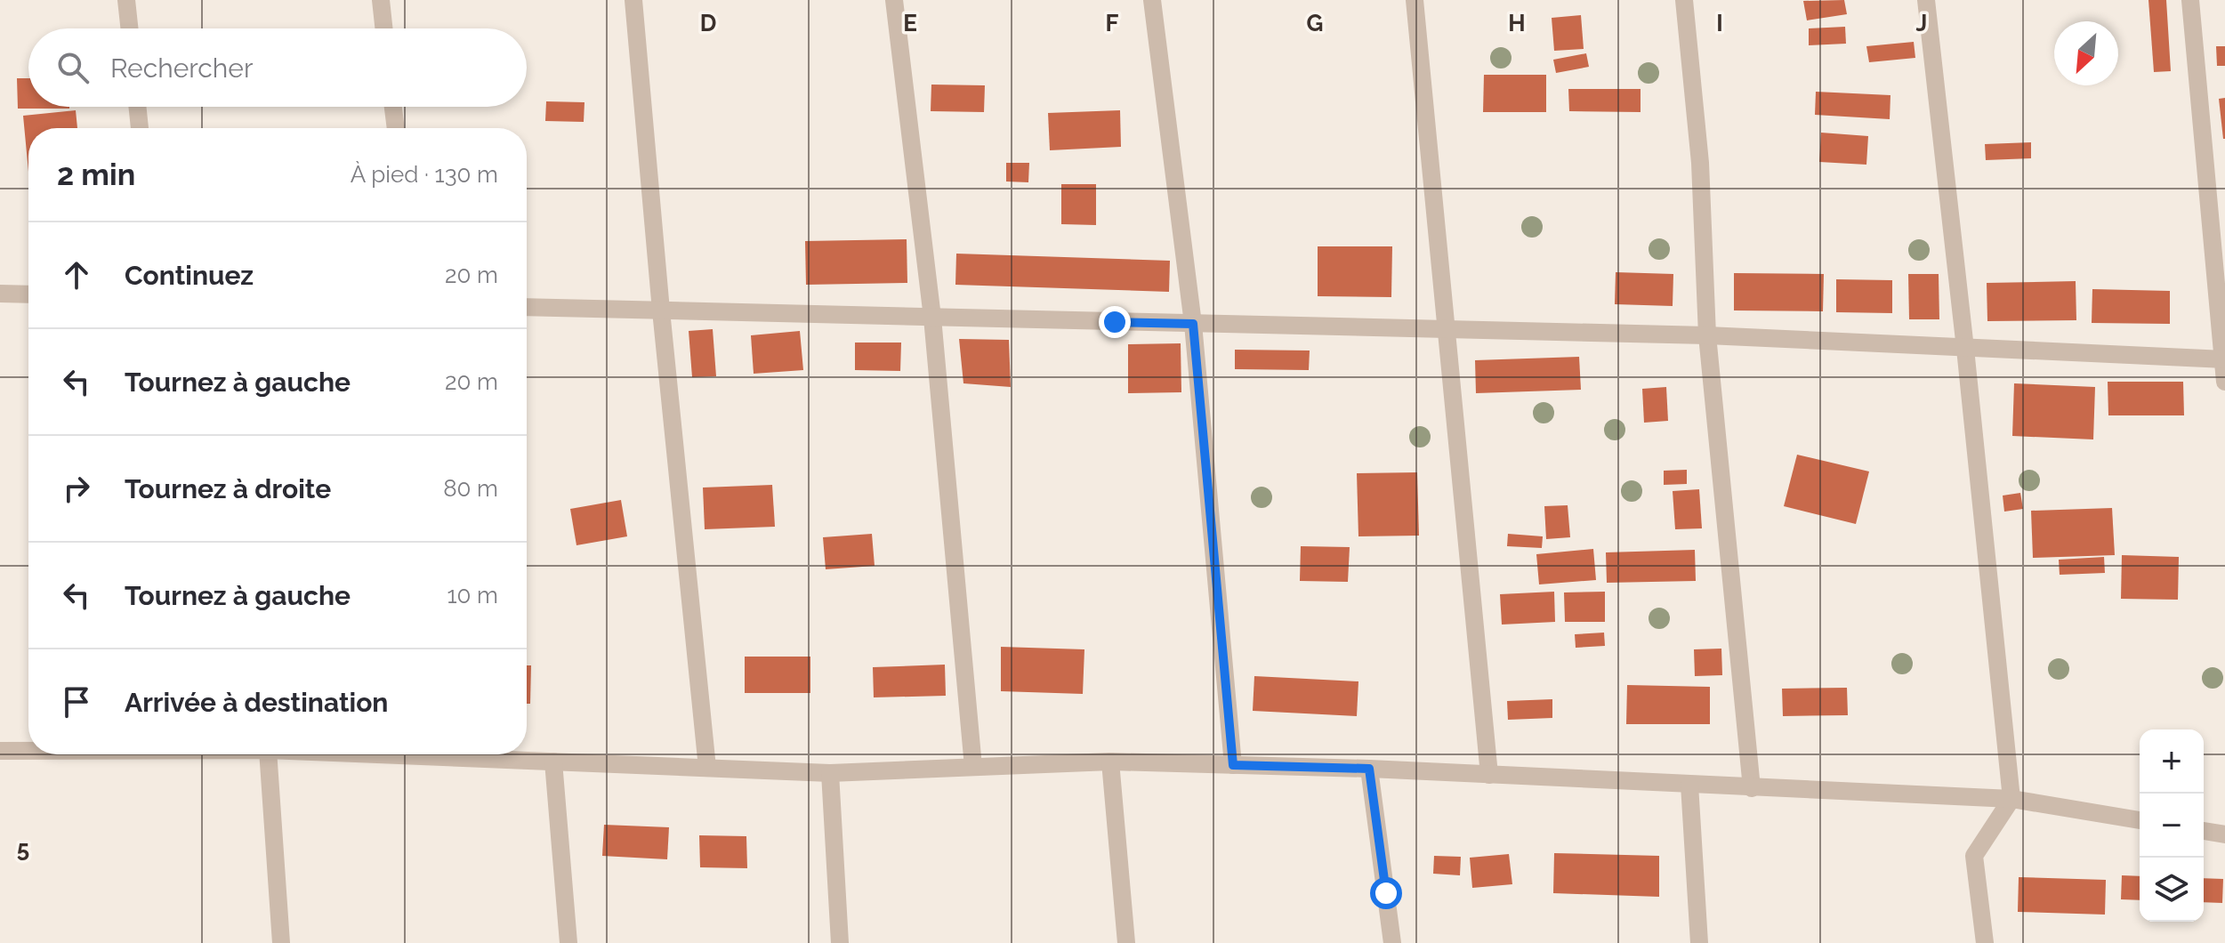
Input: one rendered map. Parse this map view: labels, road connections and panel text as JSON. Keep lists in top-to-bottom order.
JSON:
{
  "north": "bottom left",
  "page": {
    "search": "Rechercher",
    "heading": ["2 min", "À pied · 130 m"],
    "list": [
      ["Continuez", "20 m"],
      ["Tournez à gauche", "20 m"],
      ["Tournez à droite", "80 m"],
      ["Tournez à gauche", "10 m"],
      "Arrivée à destination"
    ],
    "map_buttons": ["+", "−"]
  },
  "grid": {
    "columns": [
      "D",
      "E",
      "F",
      "G",
      "H",
      "I",
      "J"
    ],
    "rows": ["5"]
  }
}
